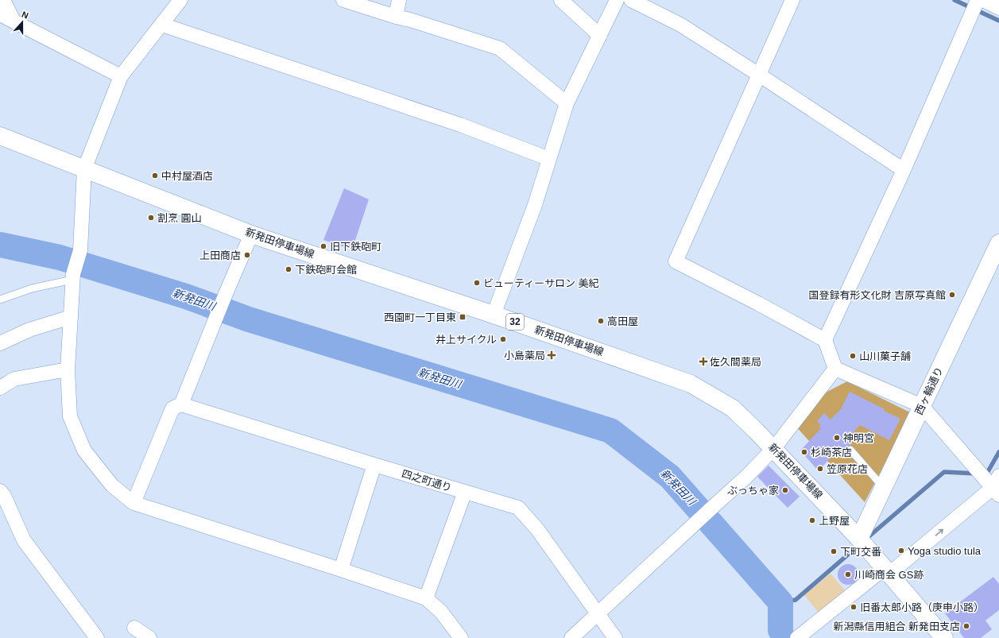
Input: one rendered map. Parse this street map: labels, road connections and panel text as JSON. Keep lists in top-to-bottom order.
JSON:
{
  "streets": {
    "main road": ["新発田停車場線", "32", "西ヶ輪通り"],
    "street": ["四之町通り"]
  },
  "crossings": [
    ["新発田停車場線", "西ヶ輪通り"]
  ],
  "water": ["新発田川"],
  "places": {
    "other": [
      "中村屋酒店",
      "割烹 圓山",
      "旧下鉄砲町",
      "上田商店",
      "下鉄砲町会館",
      "ビューティーサロン 美紀",
      "国登録有形文化財 吉原写真館",
      "高田屋",
      "井上サイクル",
      "山川菓子舗",
      "神明宮",
      "杉崎茶店",
      "笠原花店",
      "ぶっちゃ家",
      "上野屋",
      "Yoga studio tula",
      "下町交番",
      "川崎商会 GS跡",
      "旧番太郎小路（庚申小路）",
      "新潟縣信用組合 新発田支店"
    ],
    "transit": ["西園町一丁目東"],
    "health": ["小島薬局", "佐久間薬局"]
  },
  "north": "top"
}
